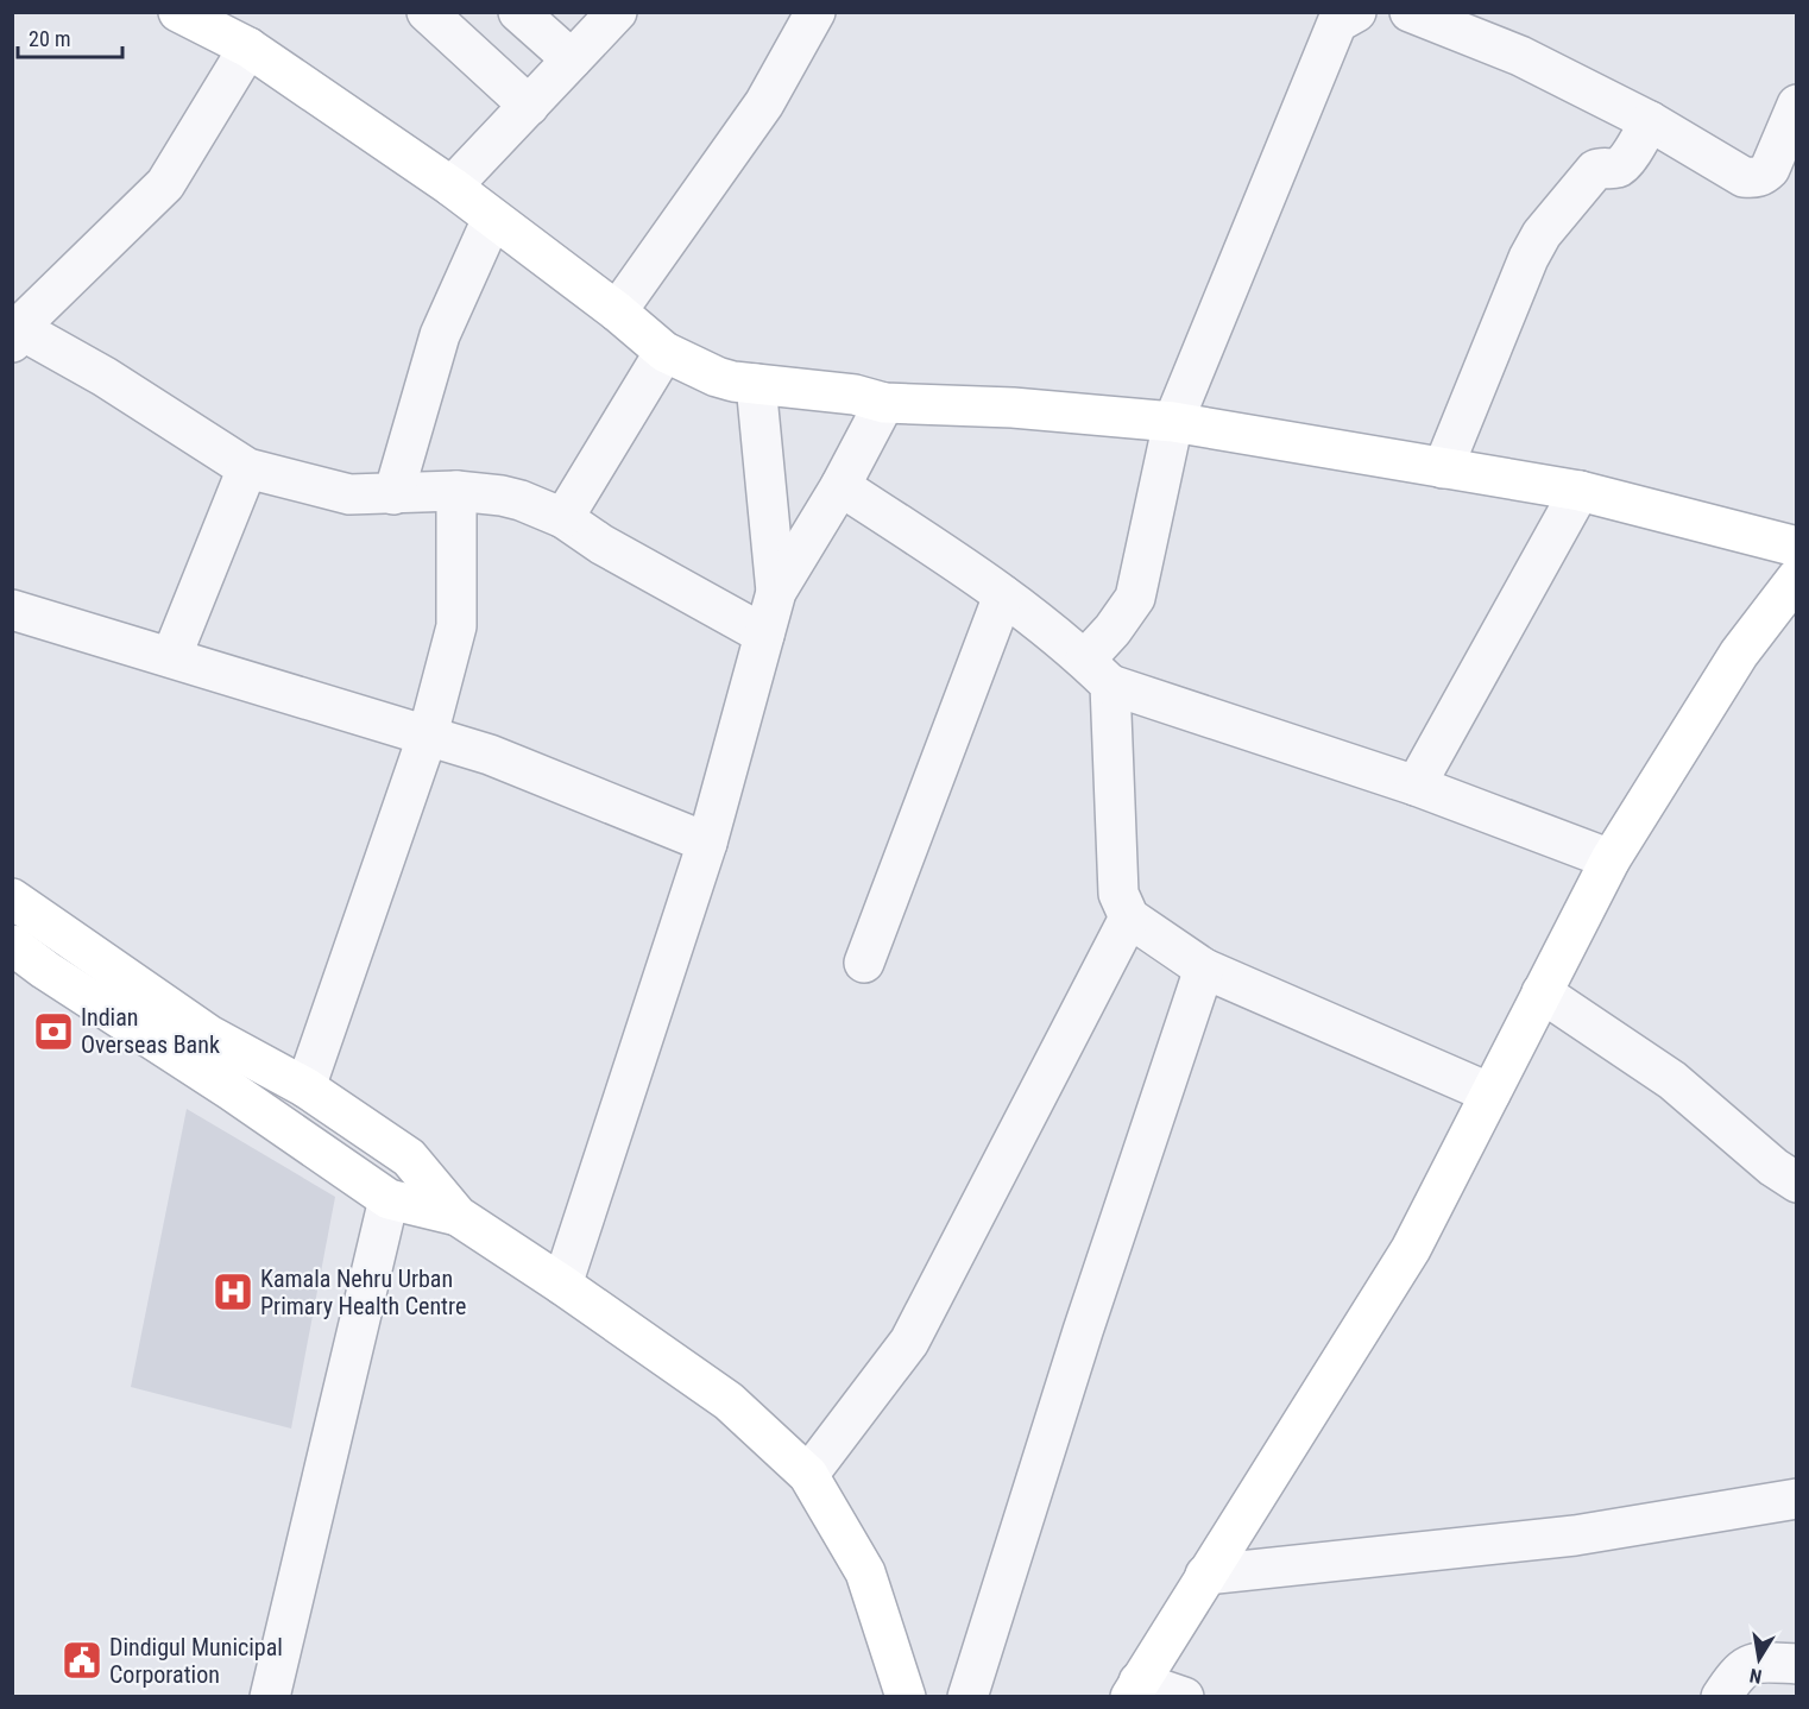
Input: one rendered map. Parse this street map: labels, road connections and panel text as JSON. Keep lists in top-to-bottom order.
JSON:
{
  "places": {
    "bank": ["Indian Overseas Bank"],
    "hospital": ["Kamala Nehru Urban Primary Health Centre"],
    "public building": ["Dindigul Municipal Corporation"]
  },
  "scale_bar": "20 m",
  "north": "bottom"
}
